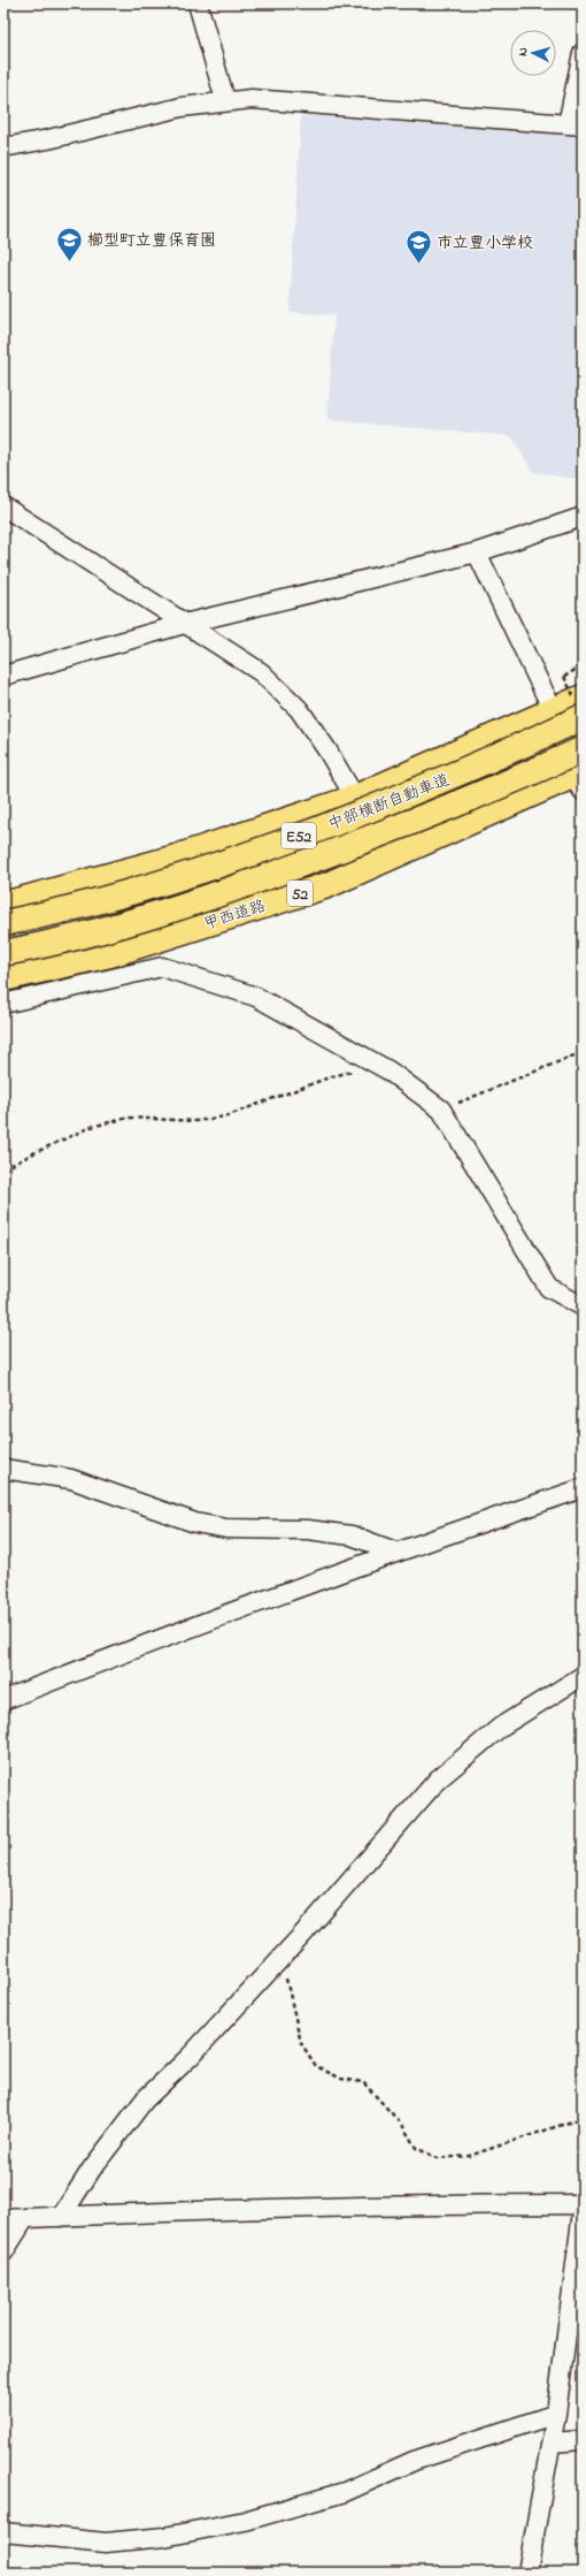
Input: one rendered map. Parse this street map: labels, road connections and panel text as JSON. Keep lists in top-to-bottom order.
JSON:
{
  "streets": {
    "highway": [
      "中部横断自動車道",
      "E52",
      "52",
      "甲西道路"
    ]
  },
  "places": {
    "school or university": ["櫛型町立豊保育園", "市立豊小学校"]
  },
  "north": "left"
}
